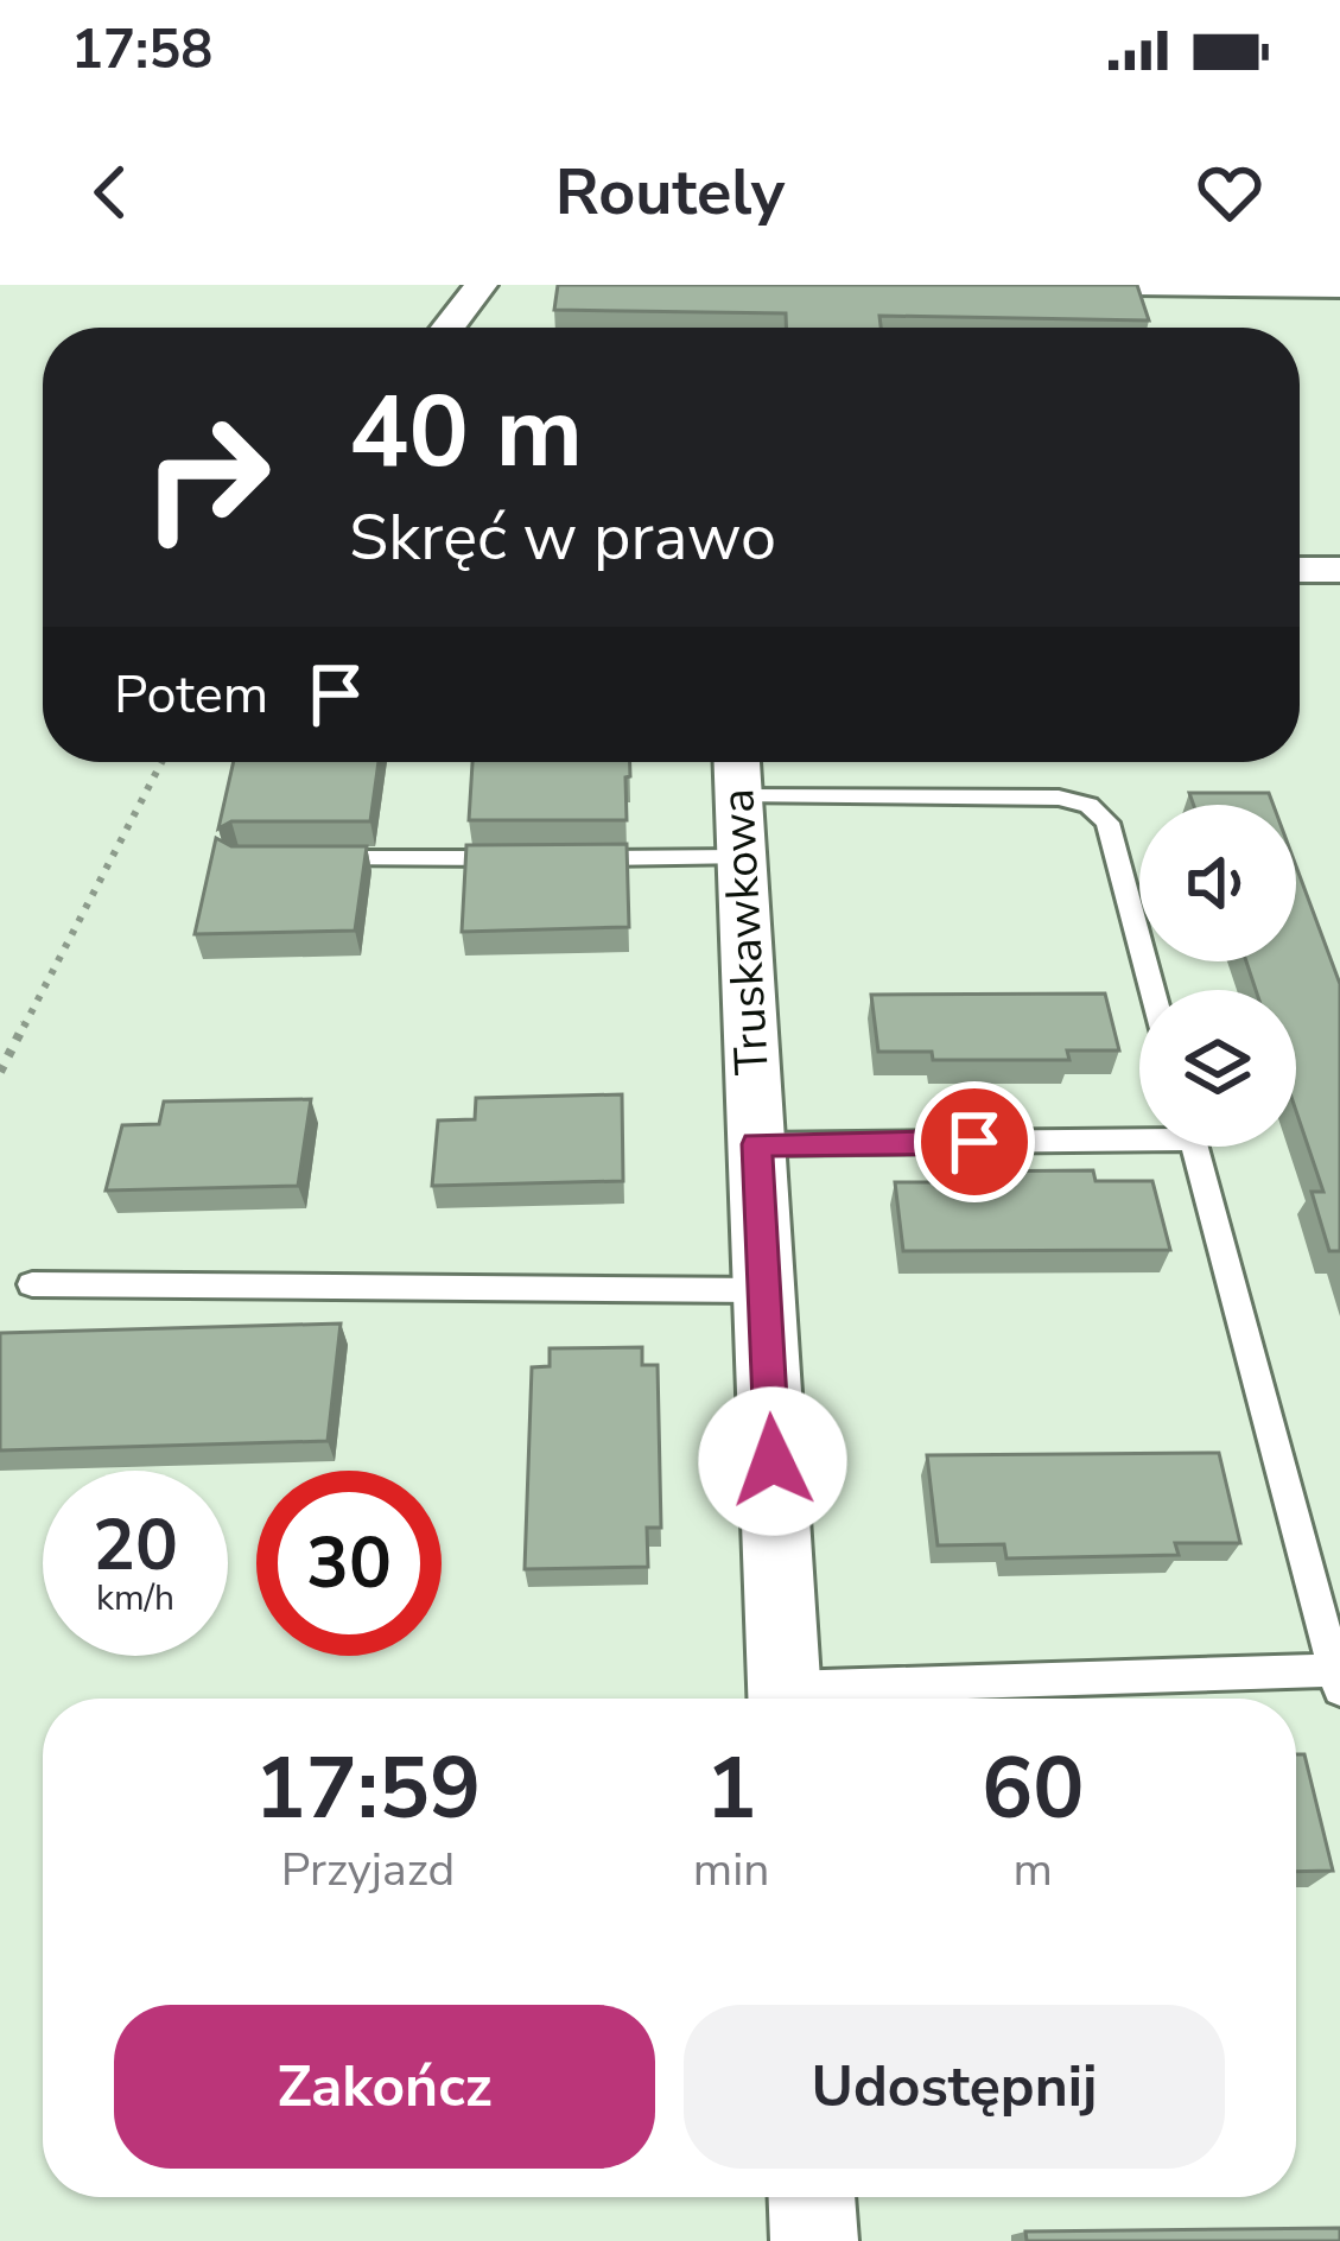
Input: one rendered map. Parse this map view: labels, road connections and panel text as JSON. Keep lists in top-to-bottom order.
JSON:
{
  "streets": {
    "street": ["Truskawkowa"]
  },
  "page": {
    "status": "17:58",
    "header": "Routely",
    "turn": ["40 m", "Skręć w prawo"],
    "then": "Potem",
    "speed": "20 km/h",
    "limit": "30",
    "eta": [
      "17:59",
      "Przyjazd",
      "1",
      "min",
      "60",
      "m"
    ],
    "buttons": ["Zakończ", "Udostępnij"]
  }
}
